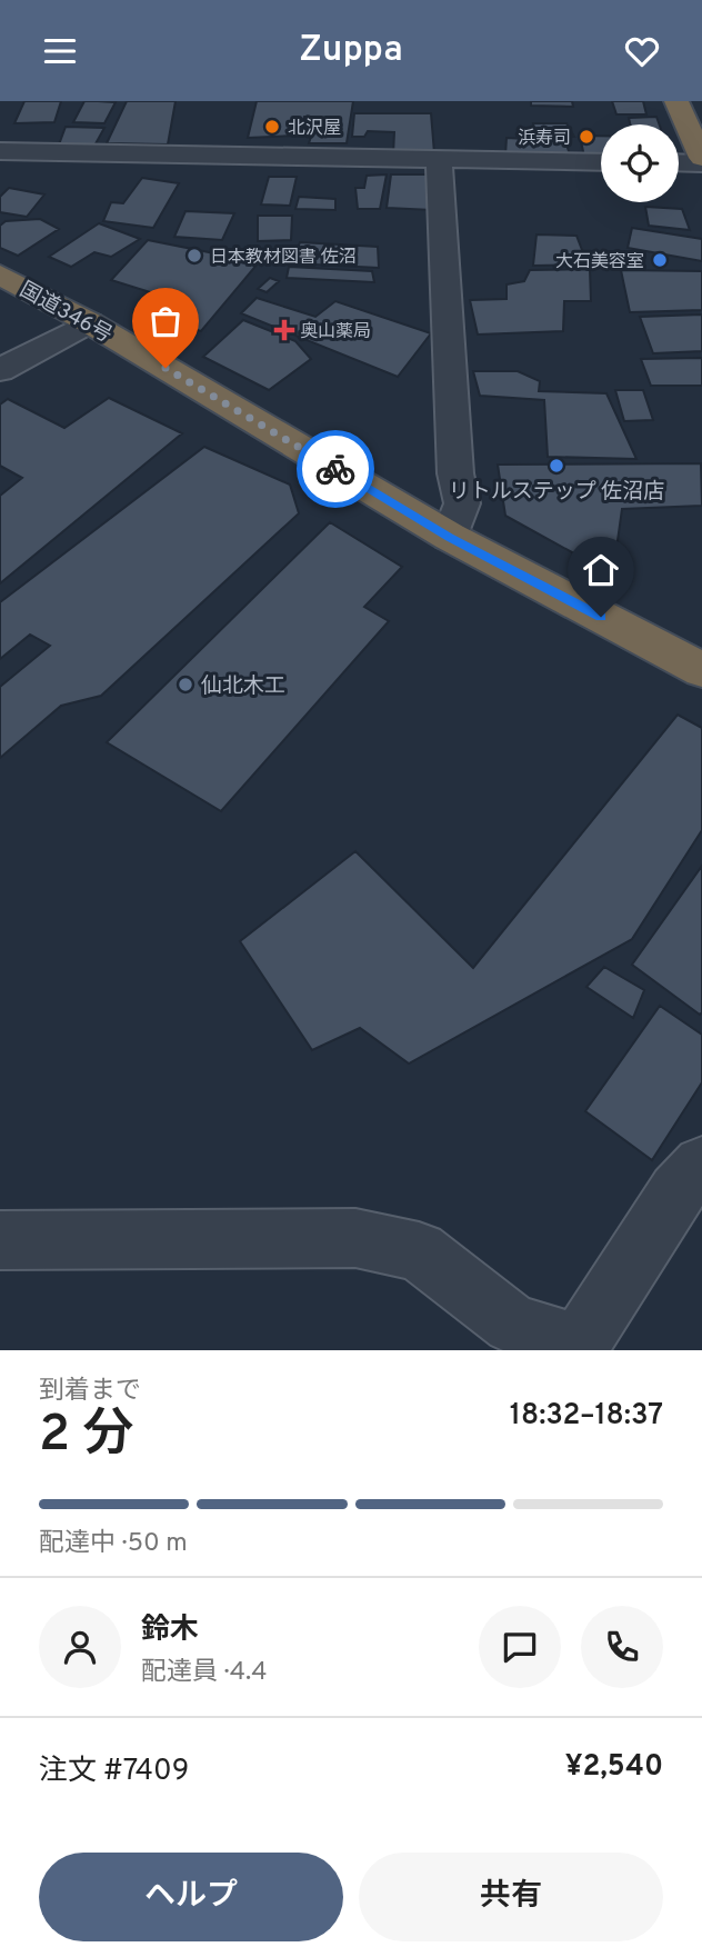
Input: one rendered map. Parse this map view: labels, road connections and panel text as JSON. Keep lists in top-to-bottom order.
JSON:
{
  "streets": {
    "highway": ["国道346号"]
  },
  "places": {
    "other": [
      "北沢屋",
      "浜寿司",
      "日本教材図書 佐沼",
      "大石美容室",
      "リトルステップ 佐沼店",
      "仙北木工"
    ],
    "health": ["奥山薬局"]
  },
  "page": {
    "header": "Zuppa",
    "heading": ["2 分", "到着まで", "18:32–18:37"],
    "panel": [
      "鈴木",
      "配達員 · 4.4",
      "注文 #7409",
      "¥2,540"
    ],
    "bar": "配達中 · 50 m",
    "buttons": ["ヘルプ", "共有"]
  }
}
